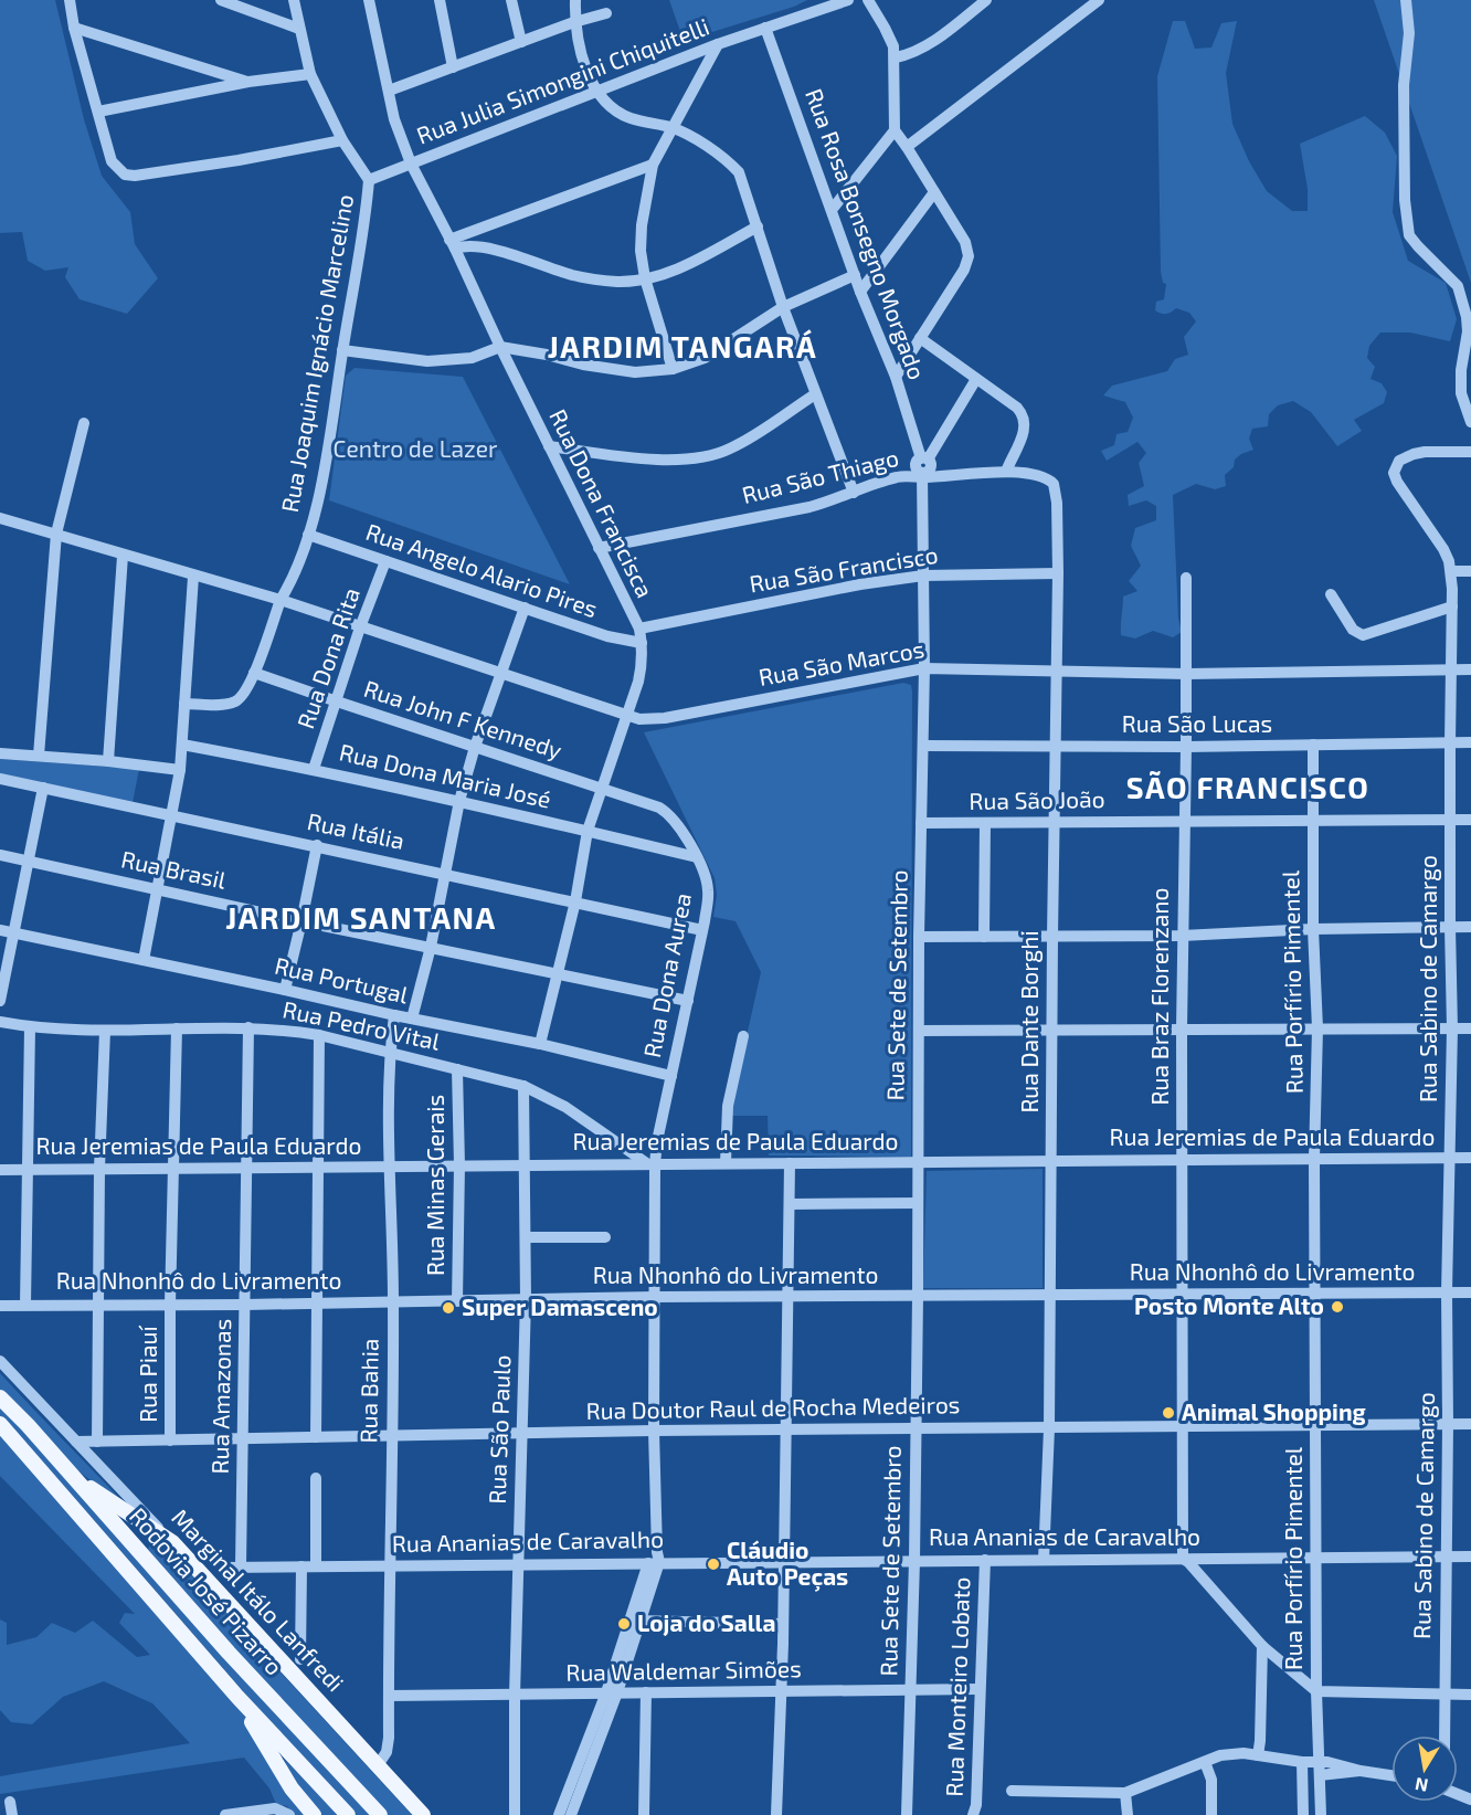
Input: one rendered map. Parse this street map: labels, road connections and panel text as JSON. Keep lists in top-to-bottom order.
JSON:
{
  "streets": {
    "main road": ["Rodovia José Pizarro", "Marginal Itálo Lanfredi"],
    "street": [
      "Rua Julia Simongini Chiquitelli",
      "Rua Rosa Bonsegno Morgado",
      "Rua Joaquim Ignácio Marcelino",
      "Rua São Thiago",
      "Rua Dona Francisca",
      "Rua São Francisco",
      "Rua Angelo Alario Pires",
      "Rua Dona Rita",
      "Rua São Marcos",
      "Rua John F Kennedy",
      "Rua São Lucas",
      "Rua Dona Maria José",
      "Rua São João",
      "Rua Itália",
      "Rua Brasil",
      "Rua Dona Aurea",
      "Rua Sabino de Camargo",
      "Rua Portugal",
      "Rua Porfírio Pimentel",
      "Rua Sete de Setembro",
      "Rua Braz Florenzano",
      "Rua Dante Borghi",
      "Rua Pedro Vital",
      "Rua Jeremias de Paula Eduardo",
      "Rua Minas Gerais",
      "Rua Nhonhô do Livramento",
      "Rua Piauí",
      "Rua Bahia",
      "Rua Amazonas",
      "Rua Doutor Raul de Rocha Medeiros",
      "Rua São Paulo",
      "Rua Ananias de Caravalho",
      "Rua Waldemar Simões",
      "Rua Monteiro Lobato"
    ]
  },
  "crossings": [
    ["Rua Julia Simongini Chiquitelli", "Rua Rosa Bonsegno Morgado"],
    ["Rua Julia Simongini Chiquitelli", "Rua Joaquim Ignácio Marcelino"],
    ["Rua Julia Simongini Chiquitelli", "Rua Dona Francisca"],
    ["Rua Joaquim Ignácio Marcelino", "Rua Angelo Alario Pires"],
    ["Rua Joaquim Ignácio Marcelino", "Rua São Marcos"],
    ["Rua Joaquim Ignácio Marcelino", "Rua John F Kennedy"],
    ["Rua São Thiago", "Rua Dona Francisca"],
    ["Rua São Thiago", "Rua Sete de Setembro"],
    ["Rua São Thiago", "Rua Dante Borghi"],
    ["Rua Dona Francisca", "Rua São Francisco"],
    ["Rua Dona Francisca", "Rua Angelo Alario Pires"],
    ["Rua Dona Francisca", "Rua São Marcos"],
    ["Rua Dona Francisca", "Rua John F Kennedy"],
    ["Rua Dona Francisca", "Rua Dona Maria José"],
    ["Rua Dona Francisca", "Rua Itália"],
    ["Rua Dona Francisca", "Rua Brasil"],
    ["Rua Dona Francisca", "Rua Portugal"],
    ["Rua São Francisco", "Rua Sete de Setembro"],
    ["Rua São Francisco", "Rua Dante Borghi"],
    ["Rua Angelo Alario Pires", "Rua Dona Rita"],
    ["Rua Dona Rita", "Rua São Marcos"],
    ["Rua Dona Rita", "Rua John F Kennedy"],
    ["Rua Dona Rita", "Rua Dona Maria José"],
    ["Rua São Marcos", "Rua Sabino de Camargo"],
    ["Rua São Marcos", "Rua Sete de Setembro"],
    ["Rua São Marcos", "Rua Braz Florenzano"],
    ["Rua São Marcos", "Rua Dante Borghi"],
    ["Rua John F Kennedy", "Rua Dona Aurea"],
    ["Rua São Lucas", "Rua Sabino de Camargo"],
    ["Rua São Lucas", "Rua Porfírio Pimentel"],
    ["Rua São Lucas", "Rua Sete de Setembro"],
    ["Rua São Lucas", "Rua Braz Florenzano"],
    ["Rua São Lucas", "Rua Dante Borghi"],
    ["Rua Dona Maria José", "Rua Dona Aurea"],
    ["Rua São João", "Rua Sabino de Camargo"],
    ["Rua São João", "Rua Porfírio Pimentel"],
    ["Rua São João", "Rua Sete de Setembro"],
    ["Rua São João", "Rua Braz Florenzano"],
    ["Rua São João", "Rua Dante Borghi"],
    ["Rua Itália", "Rua Dona Aurea"],
    ["Rua Brasil", "Rua Dona Aurea"],
    ["Rua Dona Aurea", "Rua Portugal"],
    ["Rua Dona Aurea", "Rua Pedro Vital"],
    ["Rua Dona Aurea", "Rua Jeremias de Paula Eduardo"],
    ["Rua Dona Aurea", "Rua Nhonhô do Livramento"],
    ["Rua Dona Aurea", "Rua Doutor Raul de Rocha Medeiros"],
    ["Rua Dona Aurea", "Rua Ananias de Caravalho"],
    ["Rua Sabino de Camargo", "Rua Jeremias de Paula Eduardo"],
    ["Rua Sabino de Camargo", "Rua Nhonhô do Livramento"],
    ["Rua Sabino de Camargo", "Rua Doutor Raul de Rocha Medeiros"],
    ["Rua Sabino de Camargo", "Rua Ananias de Caravalho"],
    ["Rua Portugal", "Rua Bahia"],
    ["Rua Porfírio Pimentel", "Rua Jeremias de Paula Eduardo"],
    ["Rua Porfírio Pimentel", "Rua Nhonhô do Livramento"],
    ["Rua Porfírio Pimentel", "Rua Doutor Raul de Rocha Medeiros"],
    ["Rua Porfírio Pimentel", "Rua Ananias de Caravalho"],
    ["Rua Sete de Setembro", "Rua Jeremias de Paula Eduardo"],
    ["Rua Sete de Setembro", "Rua Nhonhô do Livramento"],
    ["Rua Sete de Setembro", "Rua Doutor Raul de Rocha Medeiros"],
    ["Rua Sete de Setembro", "Rua Ananias de Caravalho"],
    ["Rua Sete de Setembro", "Rua Waldemar Simões"],
    ["Rua Braz Florenzano", "Rua Jeremias de Paula Eduardo"],
    ["Rua Braz Florenzano", "Rua Nhonhô do Livramento"],
    ["Rua Braz Florenzano", "Rua Doutor Raul de Rocha Medeiros"],
    ["Rua Braz Florenzano", "Rua Ananias de Caravalho"],
    ["Rua Dante Borghi", "Rua Jeremias de Paula Eduardo"],
    ["Rua Dante Borghi", "Rua Nhonhô do Livramento"],
    ["Rua Dante Borghi", "Rua Doutor Raul de Rocha Medeiros"],
    ["Rua Dante Borghi", "Rua Ananias de Caravalho"],
    ["Rua Pedro Vital", "Rua Jeremias de Paula Eduardo"],
    ["Rua Pedro Vital", "Rua Minas Gerais"],
    ["Rua Pedro Vital", "Rua Piauí"],
    ["Rua Pedro Vital", "Rua Bahia"],
    ["Rua Pedro Vital", "Rua Amazonas"],
    ["Rua Pedro Vital", "Rua São Paulo"],
    ["Rua Jeremias de Paula Eduardo", "Rua Minas Gerais"],
    ["Rua Jeremias de Paula Eduardo", "Rua Piauí"],
    ["Rua Jeremias de Paula Eduardo", "Rua Bahia"],
    ["Rua Jeremias de Paula Eduardo", "Rua Amazonas"],
    ["Rua Jeremias de Paula Eduardo", "Rua São Paulo"],
    ["Rua Minas Gerais", "Rua Nhonhô do Livramento"],
    ["Rua Nhonhô do Livramento", "Rua Piauí"],
    ["Rua Nhonhô do Livramento", "Rua Bahia"],
    ["Rua Nhonhô do Livramento", "Rua Amazonas"],
    ["Rua Nhonhô do Livramento", "Rua São Paulo"],
    ["Rua Piauí", "Rua Doutor Raul de Rocha Medeiros"],
    ["Rua Bahia", "Rua Doutor Raul de Rocha Medeiros"],
    ["Rua Bahia", "Rua Ananias de Caravalho"],
    ["Rua Bahia", "Marginal Itálo Lanfredi"],
    ["Rua Bahia", "Rua Waldemar Simões"],
    ["Rua Amazonas", "Rua Doutor Raul de Rocha Medeiros"],
    ["Rua Amazonas", "Rua Ananias de Caravalho"],
    ["Rua Doutor Raul de Rocha Medeiros", "Rua São Paulo"],
    ["Rua Doutor Raul de Rocha Medeiros", "Marginal Itálo Lanfredi"],
    ["Rua São Paulo", "Rua Ananias de Caravalho"],
    ["Rua São Paulo", "Rua Waldemar Simões"],
    ["Rua Ananias de Caravalho", "Rua Monteiro Lobato"],
    ["Rua Waldemar Simões", "Rua Monteiro Lobato"]
  ],
  "districts": ["JARDIM TANGARÁ", "SÃO FRANCISCO", "JARDIM SANTANA"],
  "parks": ["Centro de Lazer"],
  "places": [
    "Posto Monte Alto",
    "Super Damasceno",
    "Animal Shopping",
    "Cláudio Auto Peças",
    "Loja do Salla"
  ],
  "north": "bottom"
}
